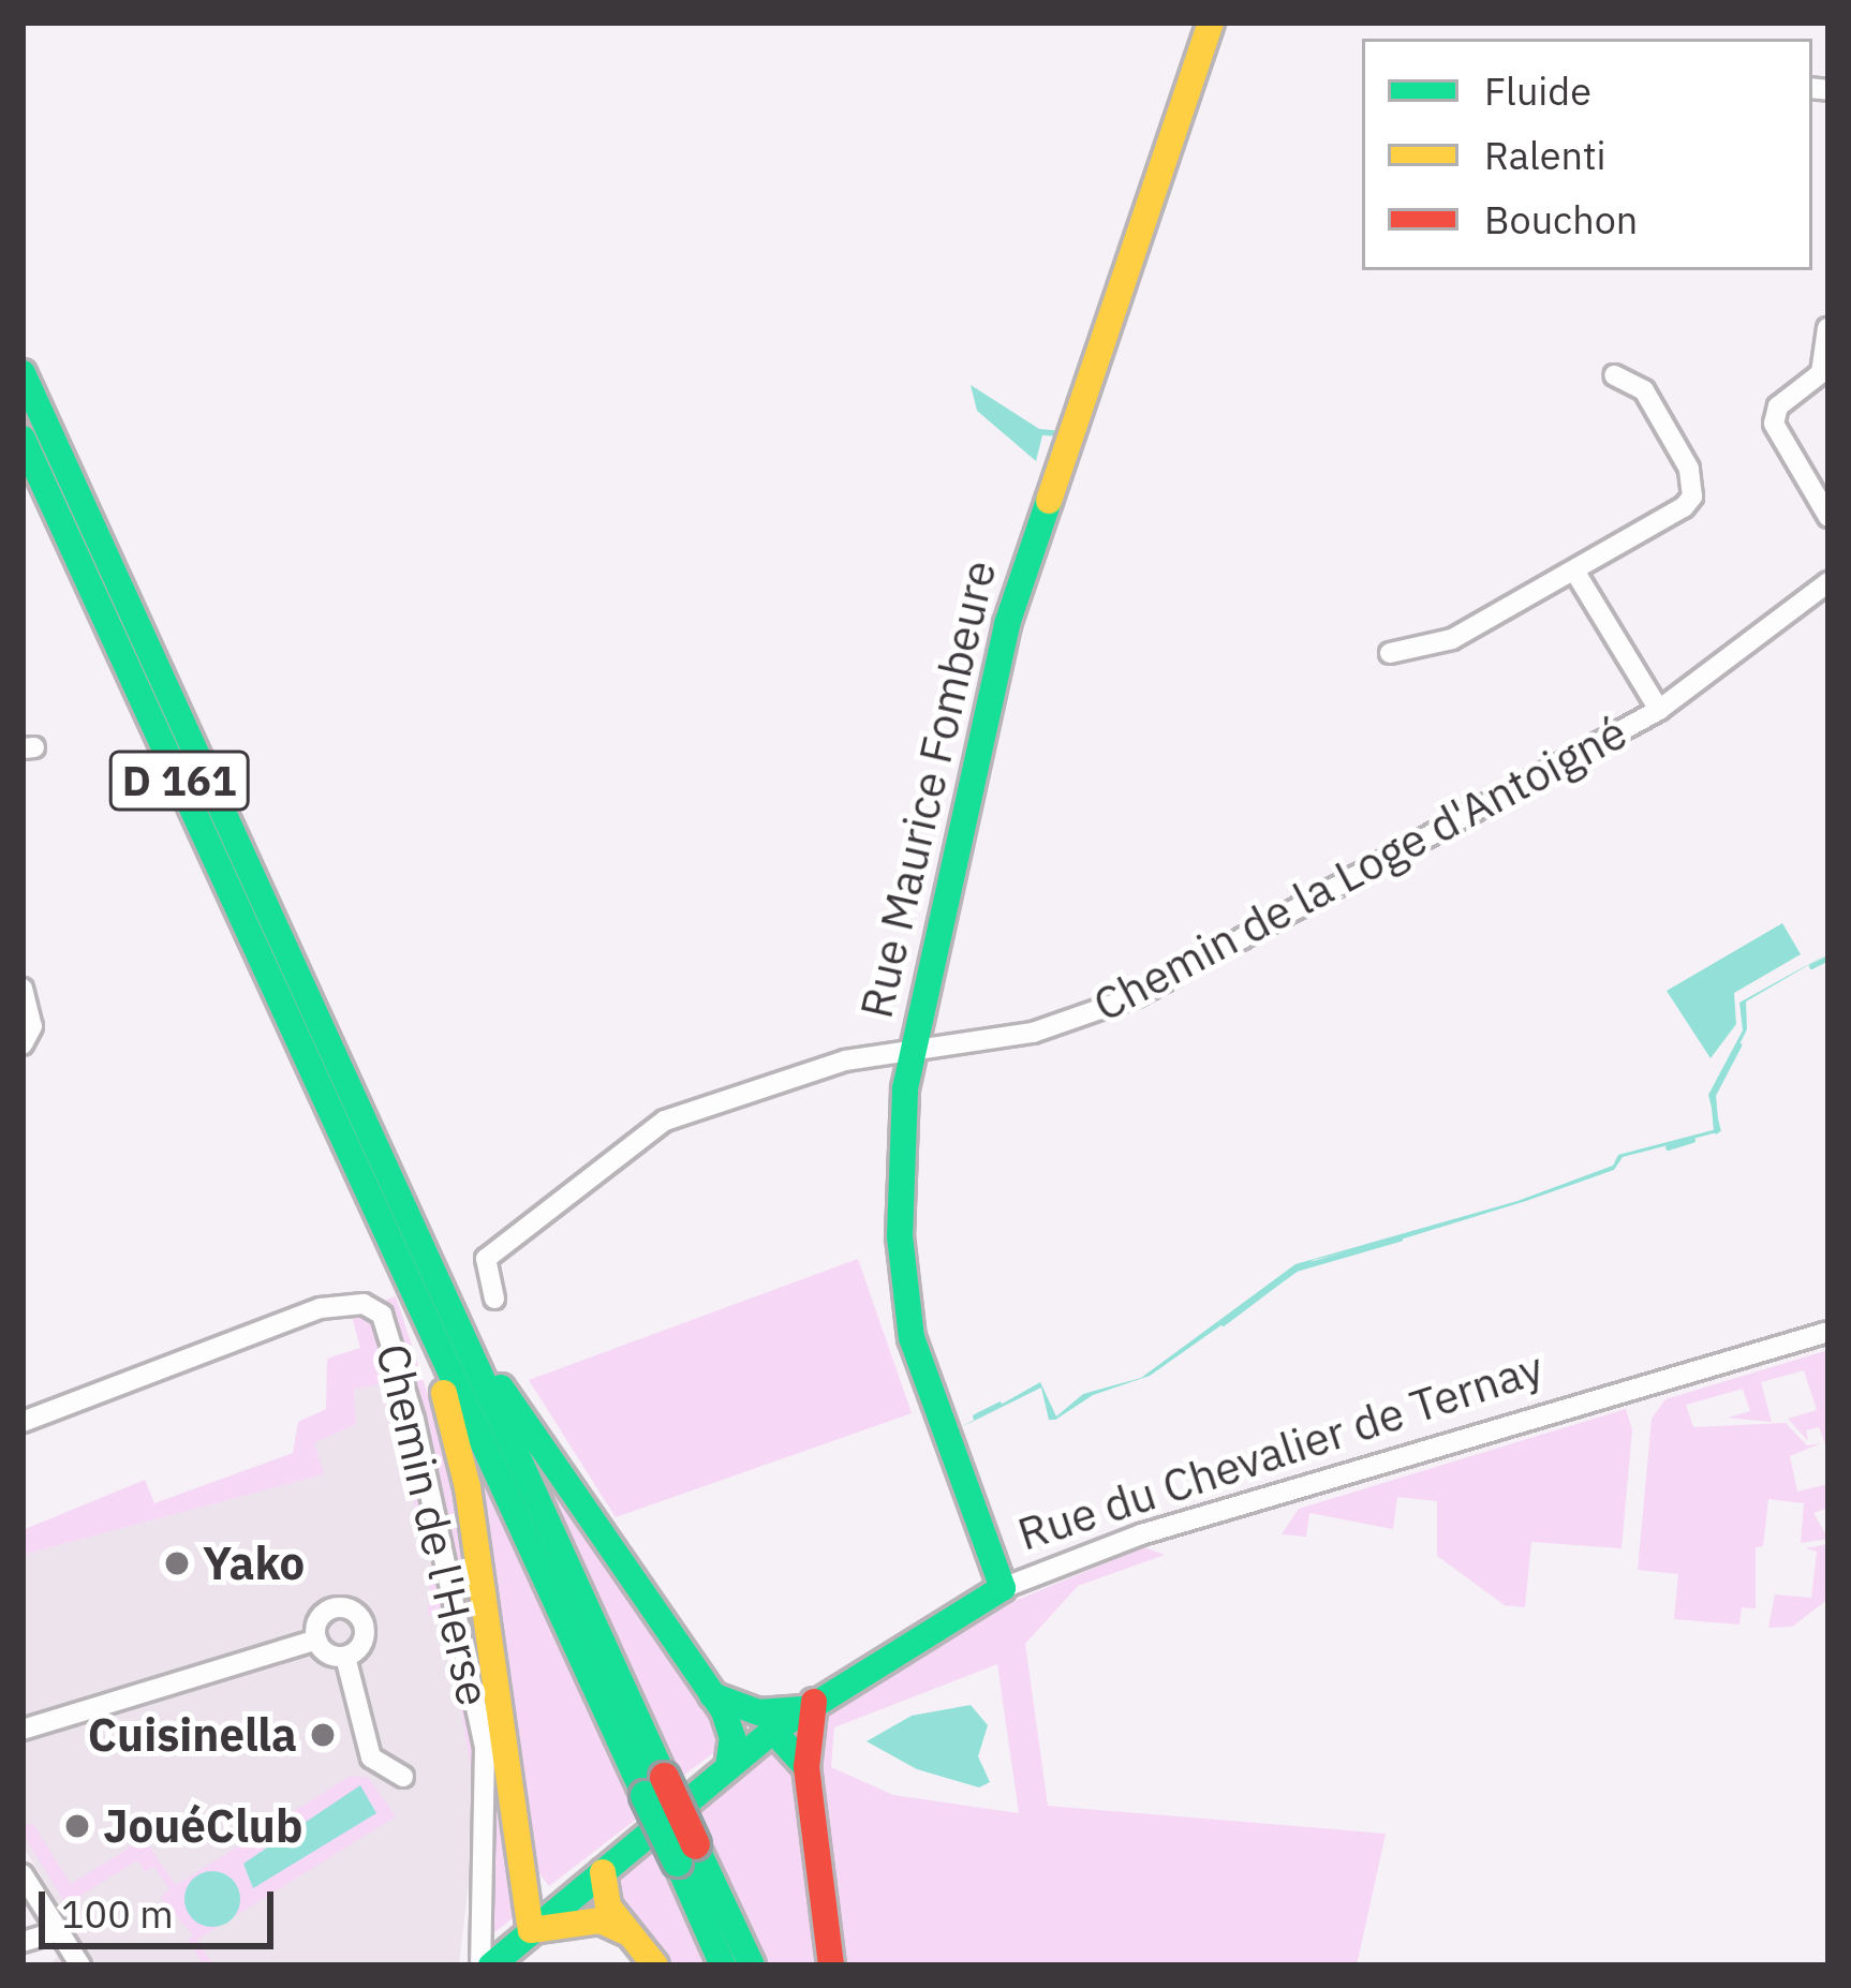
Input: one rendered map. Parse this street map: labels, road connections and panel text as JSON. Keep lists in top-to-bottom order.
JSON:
{
  "streets": {
    "main road": ["D 161", "Rue Maurice Fombeure", "Rue du Chevalier de Ternay"],
    "street": ["Chemin de la Loge d'Antoigné", "Chemin de l'Herse"]
  },
  "crossings": [
    ["Rue Maurice Fombeure", "Chemin de la Loge d'Antoigné"],
    ["Rue Maurice Fombeure", "Rue du Chevalier de Ternay"]
  ],
  "places": ["Yako", "Cuisinella", "JouéClub"],
  "legend": ["Fluide", "Ralenti", "Bouchon"],
  "scale_bar": "100 m"
}
